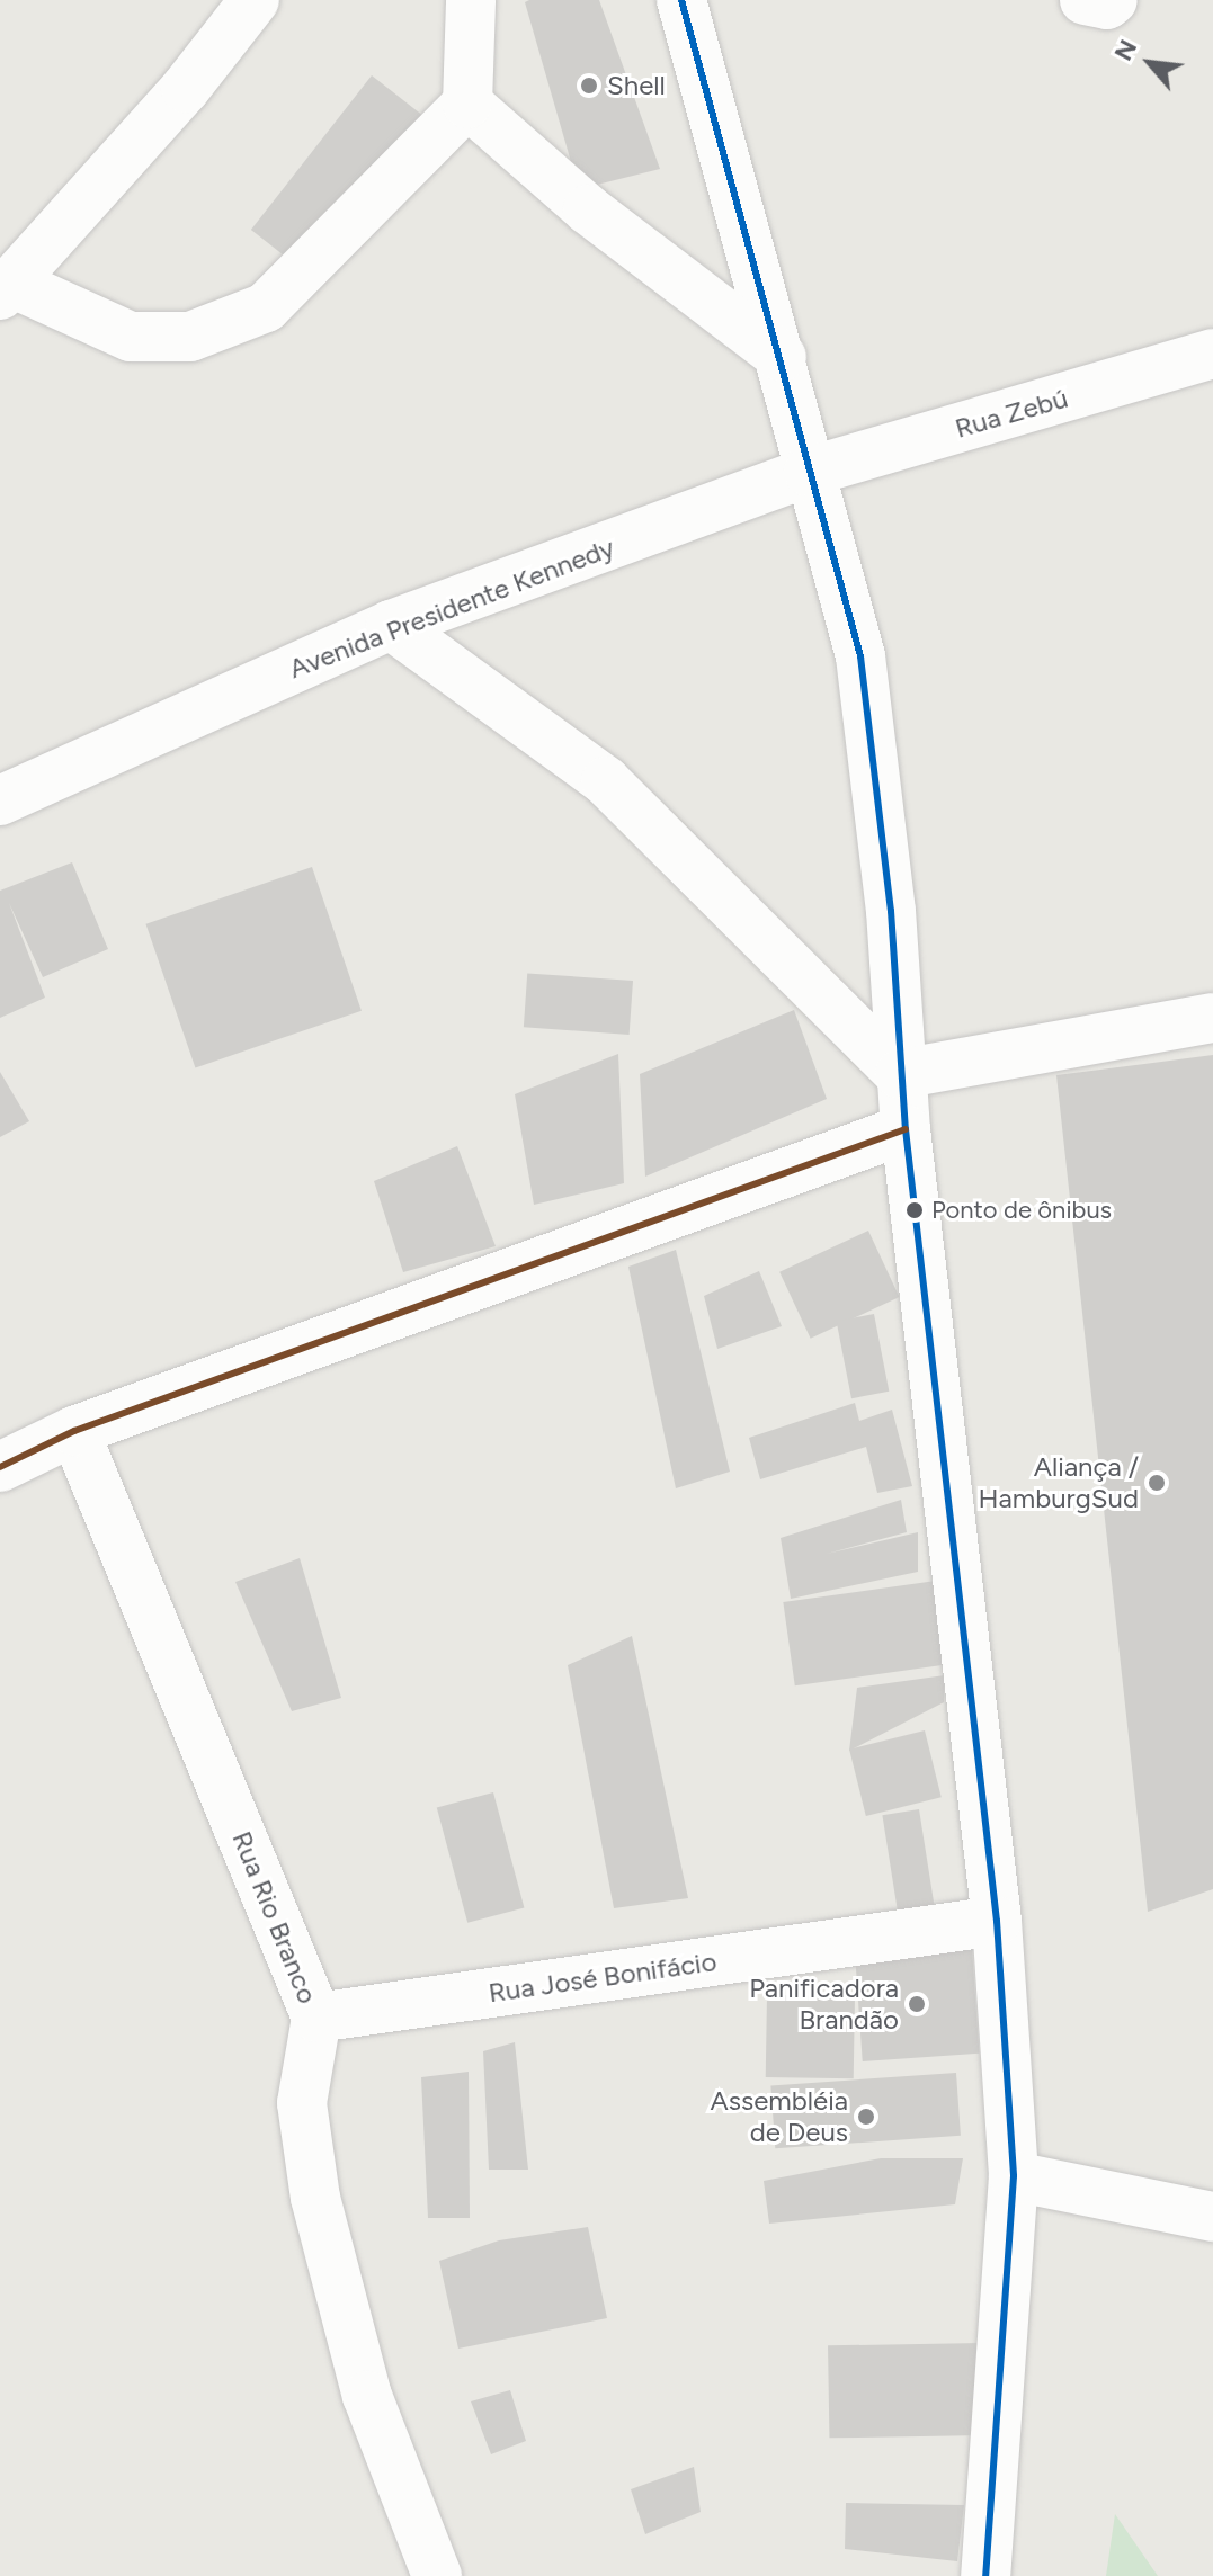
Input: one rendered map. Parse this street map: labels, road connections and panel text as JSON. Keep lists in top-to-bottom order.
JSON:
{
  "streets": {
    "street": [
      "Rua Zebú",
      "Avenida Presidente Kennedy",
      "Rua Rio Branco",
      "Rua José Bonifácio"
    ]
  },
  "crossings": [
    ["Rua Zebú", "Avenida Presidente Kennedy"],
    ["Rua Rio Branco", "Rua José Bonifácio"]
  ],
  "places": [
    "Shell",
    "Ponto de ônibus",
    "Aliança / HamburgSud",
    "Panificadora Brandão",
    "Assembléia de Deus"
  ],
  "north": "top left"
}
